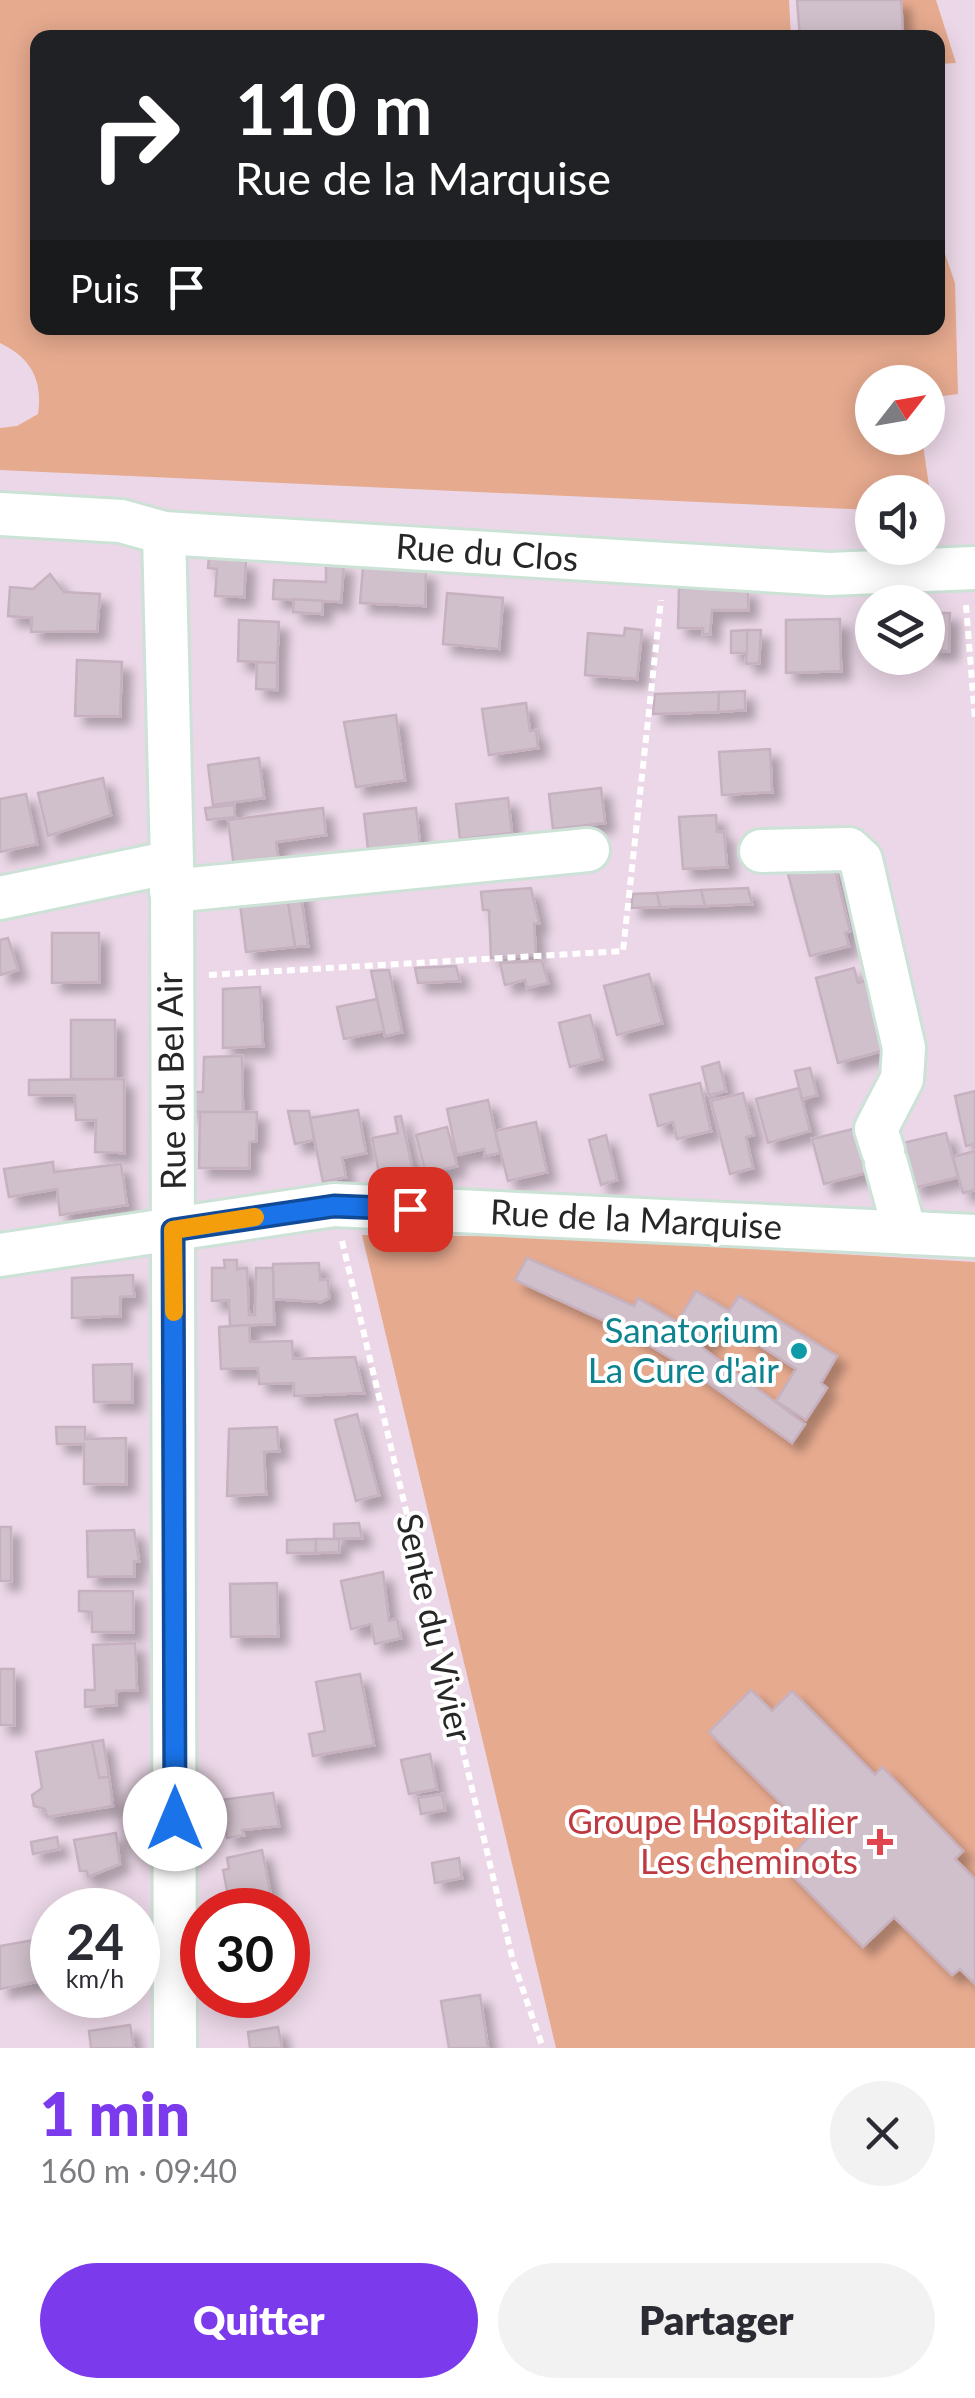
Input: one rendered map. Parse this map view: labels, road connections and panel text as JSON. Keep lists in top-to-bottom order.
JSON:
{
  "streets": {
    "street": ["Rue du Clos", "Rue du Bel Air", "Rue de la Marquise"],
    "path": ["Sente du Vivier"]
  },
  "crossings": [
    ["Rue du Clos", "Rue du Bel Air"],
    ["Rue du Bel Air", "Rue de la Marquise"],
    ["Rue de la Marquise", "Sente du Vivier"]
  ],
  "places": {
    "other": ["Sanatorium La Cure d'air"],
    "health": ["Groupe Hospitalier Les cheminots"]
  },
  "north": "top right",
  "page": {
    "turn": ["110 m", "Rue de la Marquise"],
    "then": "Puis",
    "speed": "24 km/h",
    "limit": "30",
    "heading": ["1 min", "160 m · 09:40"],
    "buttons": ["Quitter", "Partager"]
  }
}
